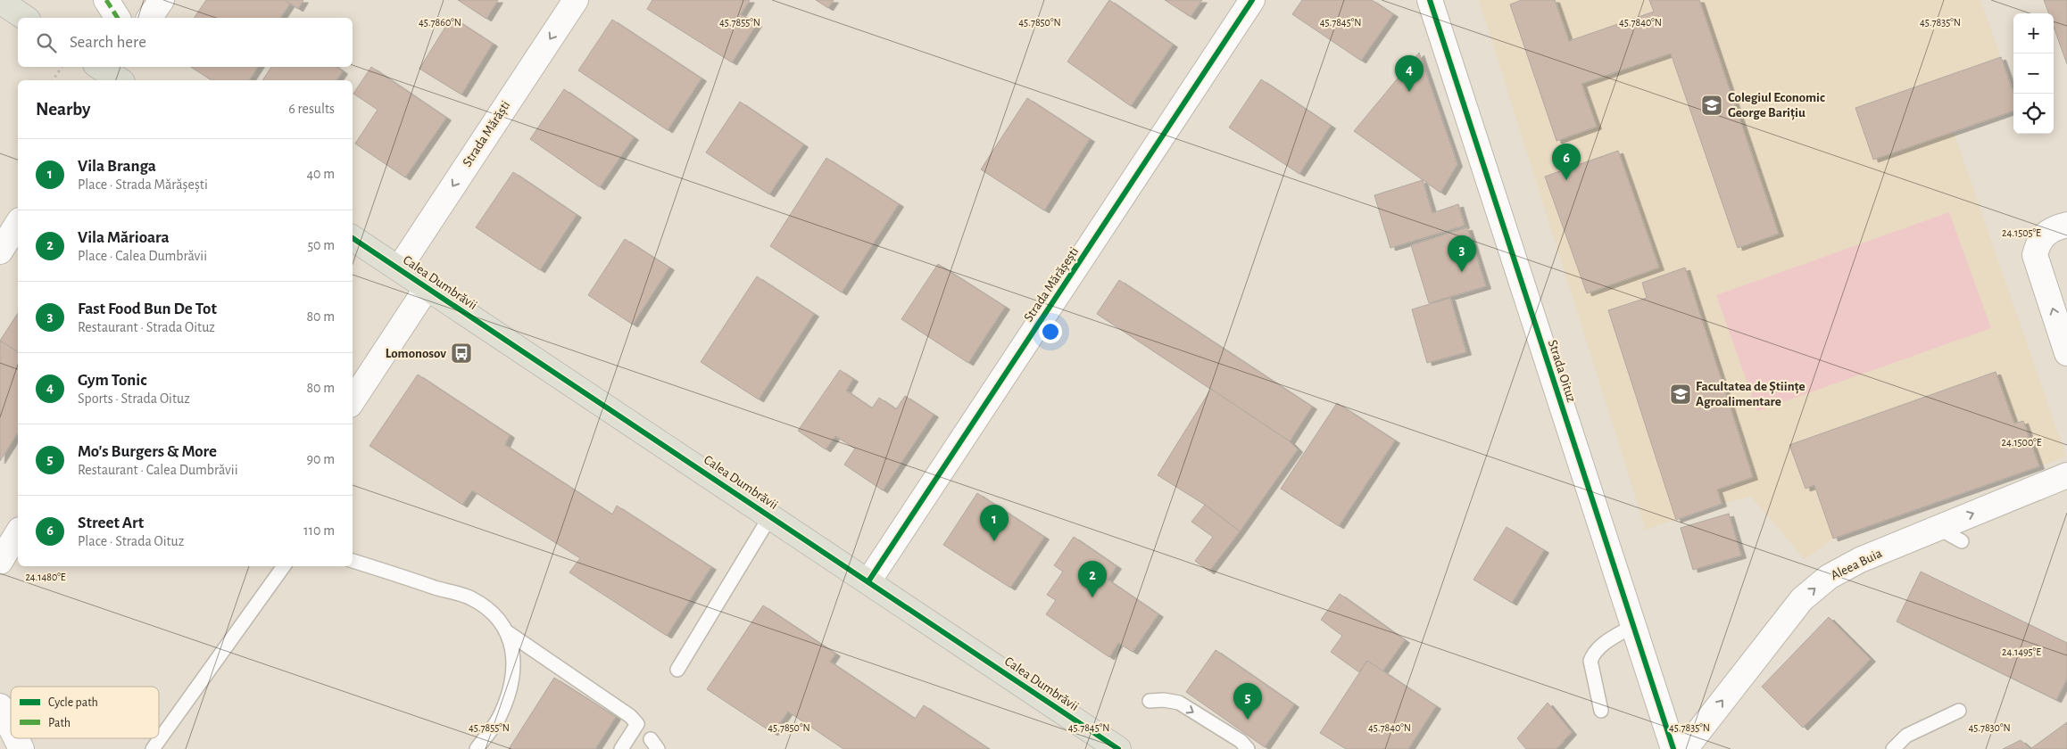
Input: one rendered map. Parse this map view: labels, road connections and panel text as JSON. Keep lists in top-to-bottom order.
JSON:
{
  "streets": {
    "main road": ["Calea Dumbrăvii"],
    "street": [
      "Strada Mărăști",
      "Strada Mărășești",
      "Strada Oituz",
      "Aleea Buia"
    ]
  },
  "crossings": [
    ["Strada Mărăști", "Calea Dumbrăvii"],
    ["Calea Dumbrăvii", "Strada Mărășești"]
  ],
  "one_way": ["Strada Mărăști", "Aleea Buia"],
  "places": {
    "school or university": ["Colegiul Economic George Barițiu", "Facultatea de Științe Agroalimentare"],
    "bus stop": ["Lomonosov"]
  },
  "legend": ["Cycle path", "Path"],
  "page": {
    "map_buttons": ["+", "−"],
    "search": "Search here",
    "pins": [
      "4",
      "6",
      "3",
      "1",
      "2",
      "5"
    ],
    "heading": ["Nearby", "6 results"],
    "list": [
      {
        "mark": "1",
        "name": "Vila Branga",
        "note": "Place · Strada Mărășești",
        "value": "40 m"
      },
      {
        "mark": "2",
        "name": "Vila Mărioara",
        "note": "Place · Calea Dumbrăvii",
        "value": "50 m"
      },
      {
        "mark": "3",
        "name": "Fast Food Bun De Tot",
        "note": "Restaurant · Strada Oituz",
        "value": "80 m"
      },
      {
        "mark": "4",
        "name": "Gym Tonic",
        "note": "Sports · Strada Oituz",
        "value": "80 m"
      },
      {
        "mark": "5",
        "name": "Mo's Burgers & More",
        "note": "Restaurant · Calea Dumbrăvii",
        "value": "90 m"
      },
      {
        "mark": "6",
        "name": "Street Art",
        "note": "Place · Strada Oituz",
        "value": "110 m"
      }
    ]
  },
  "coordinates": [
    "45.7860°N",
    "45.7855°N",
    "45.7850°N",
    "45.7845°N",
    "45.7840°N",
    "45.7835°N",
    "24.1505°E",
    "24.1500°E",
    "24.1480°E",
    "24.1495°E",
    "45.7830°N"
  ]
}
